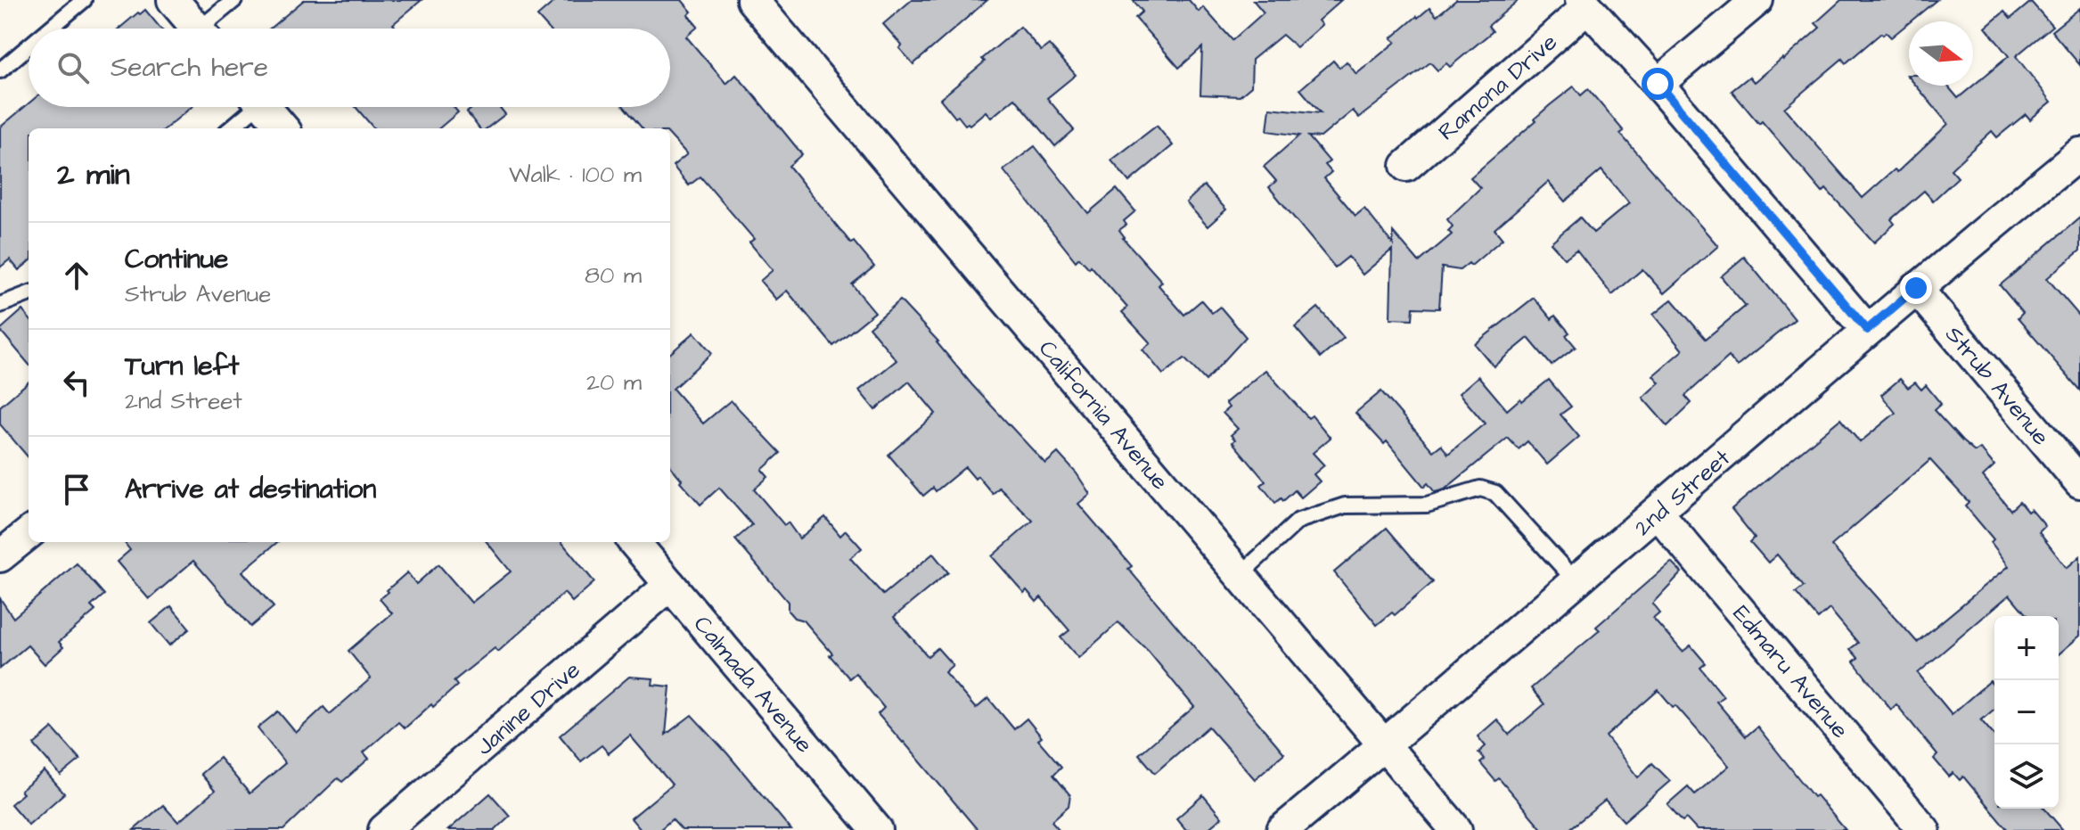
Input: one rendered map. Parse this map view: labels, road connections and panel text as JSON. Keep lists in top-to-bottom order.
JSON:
{
  "streets": {
    "street": [
      "Ramona Drive",
      "Strub Avenue",
      "California Avenue",
      "2nd Street",
      "Edmaru Avenue",
      "Calmada Avenue",
      "Janine Drive"
    ]
  },
  "crossings": [
    ["Strub Avenue", "2nd Street"],
    ["California Avenue", "2nd Street"],
    ["2nd Street", "Edmaru Avenue"],
    ["Calmada Avenue", "Janine Drive"]
  ],
  "north": "right",
  "page": {
    "search": "Search here",
    "heading": ["2 min", "Walk · 100 m"],
    "list": [
      ["Continue", "Strub Avenue", "80 m"],
      ["Turn left", "2nd Street", "20 m"],
      "Arrive at destination"
    ],
    "map_buttons": ["+", "−"]
  }
}
